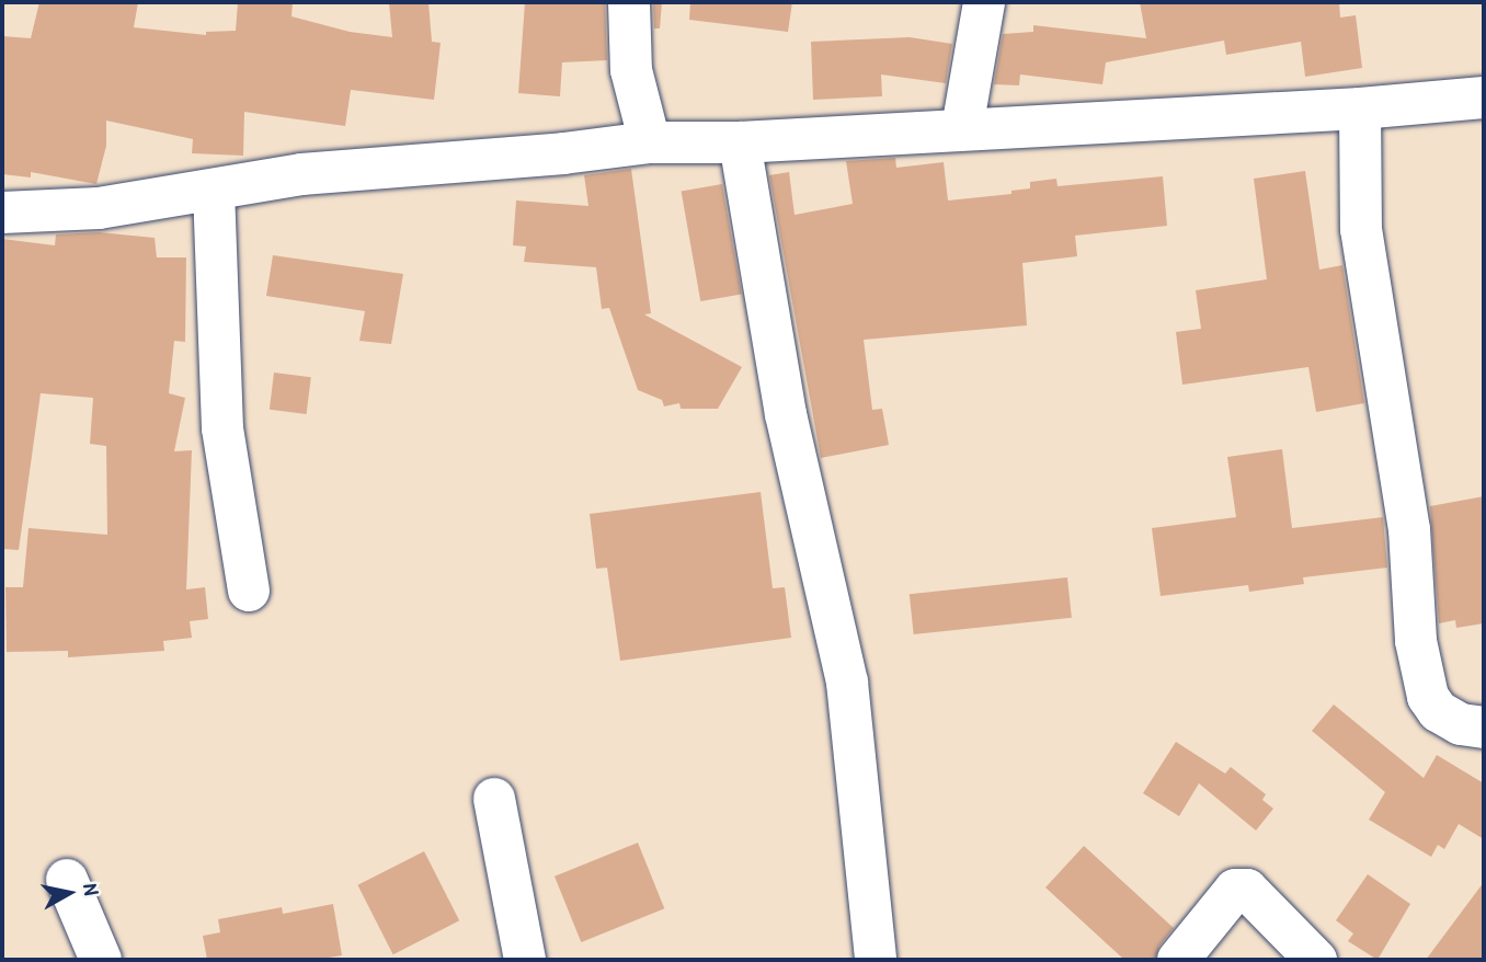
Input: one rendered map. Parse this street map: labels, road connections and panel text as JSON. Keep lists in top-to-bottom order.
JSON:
{
  "north": "right"
}
